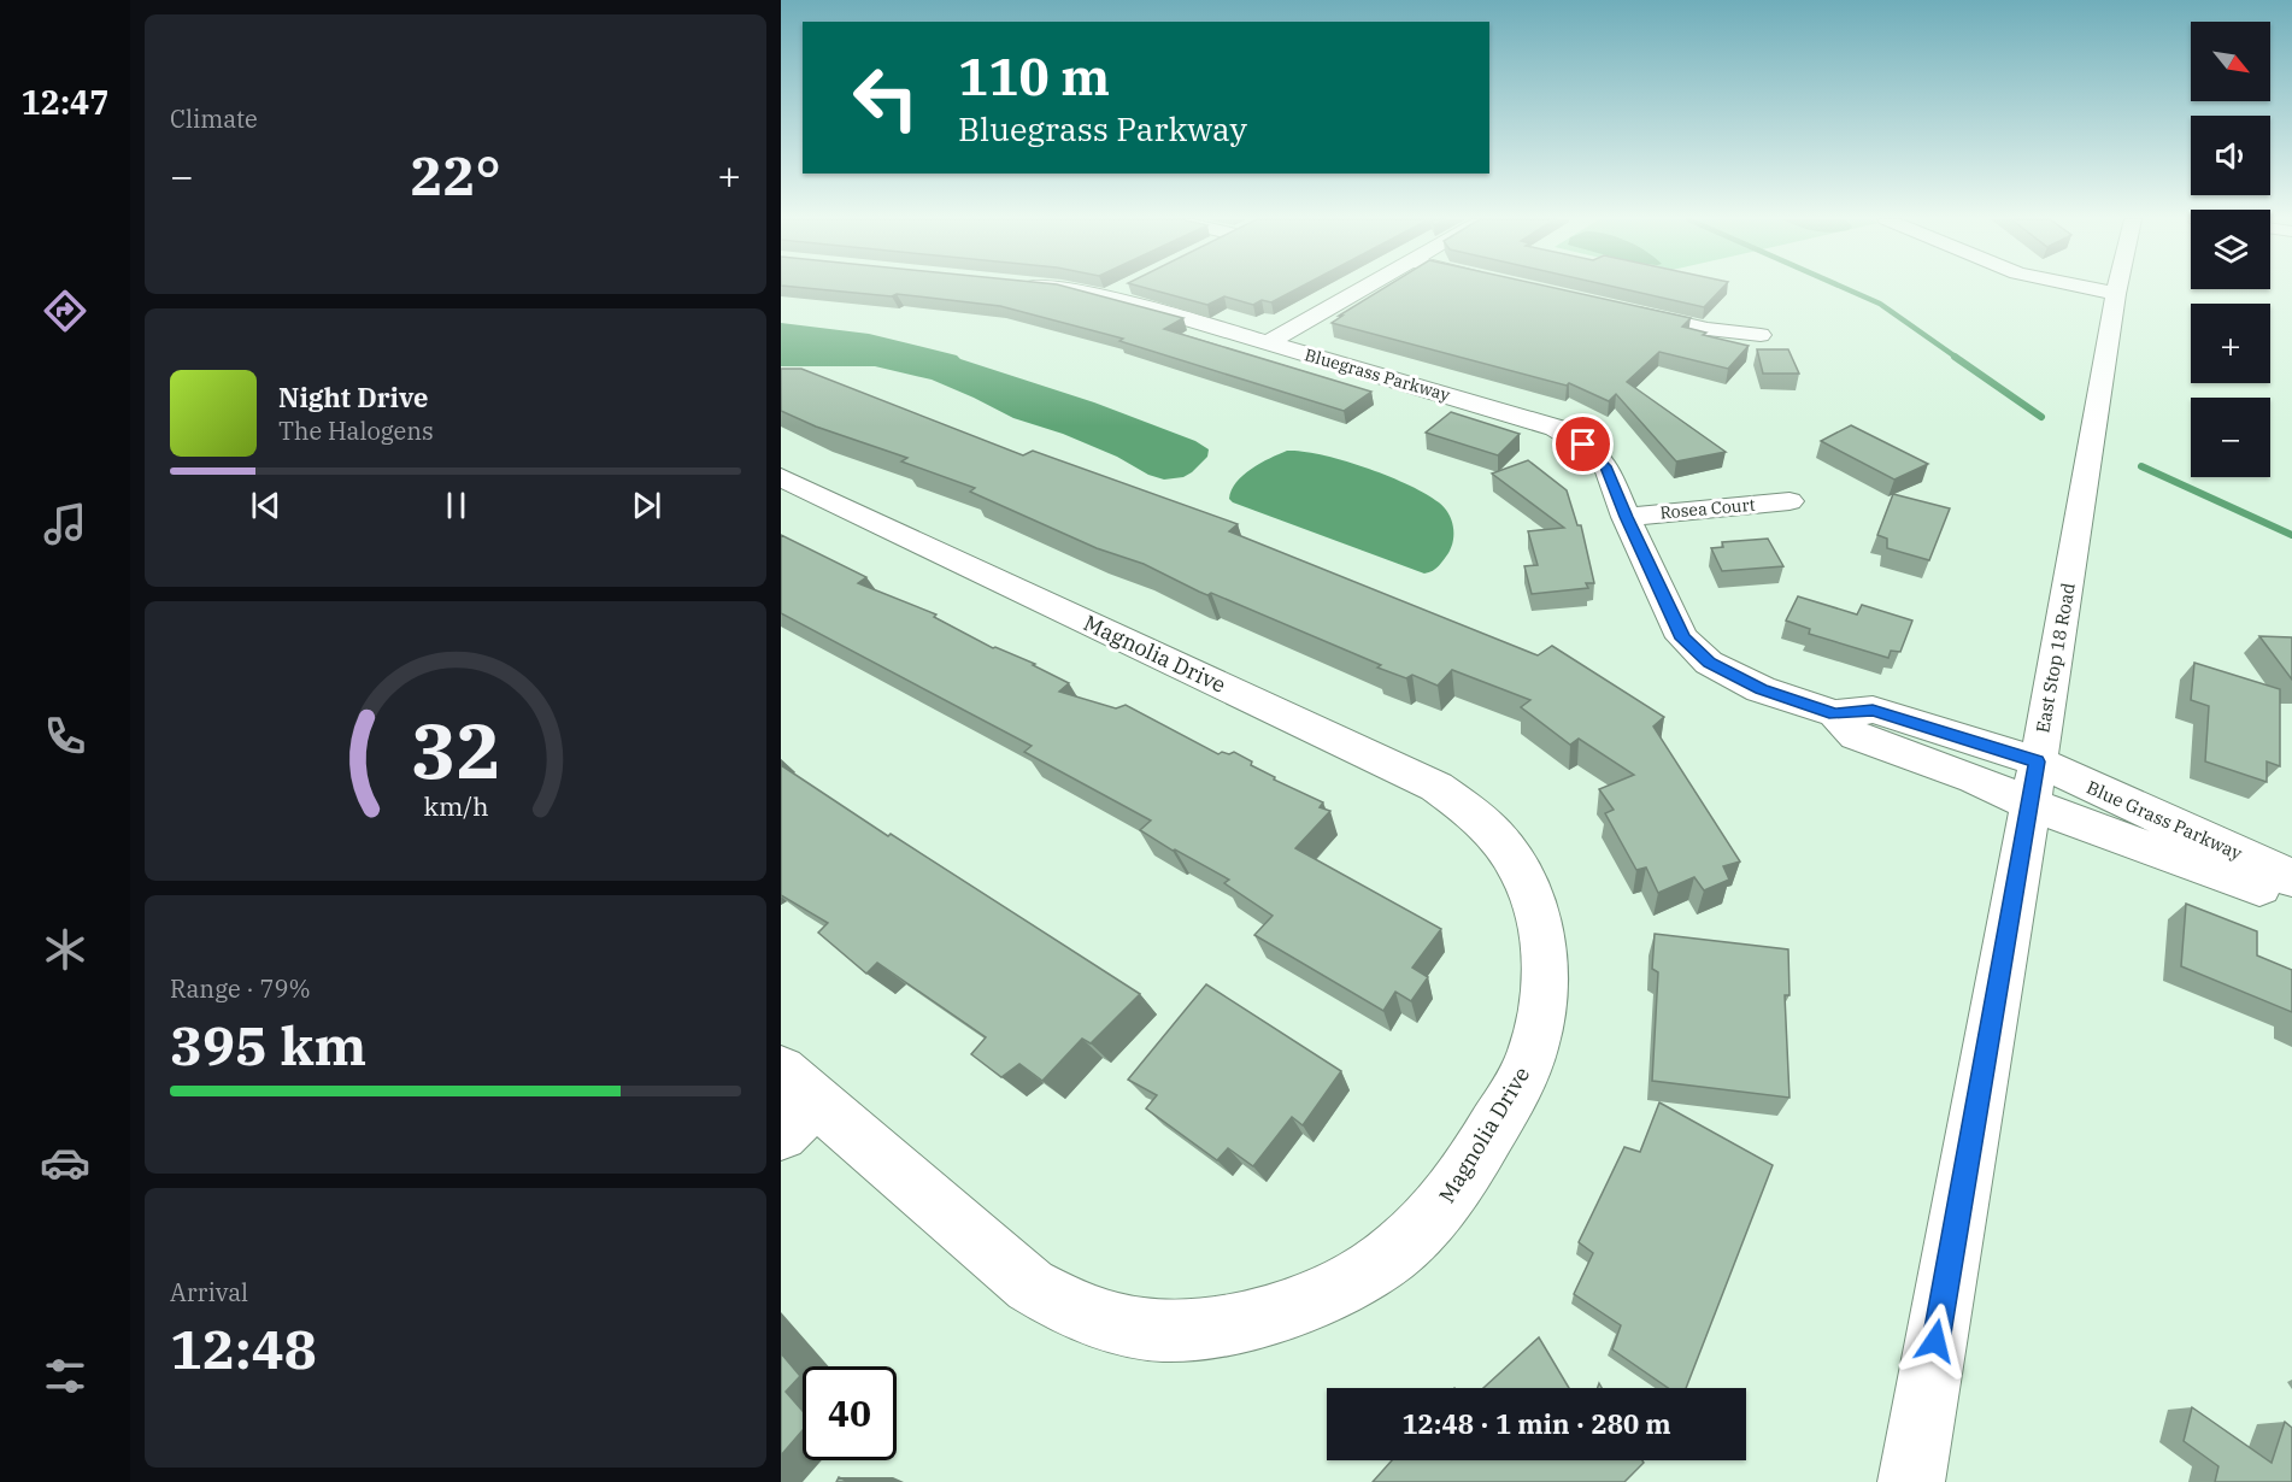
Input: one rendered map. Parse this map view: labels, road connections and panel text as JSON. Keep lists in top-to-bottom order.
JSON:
{
  "streets": {
    "street": [
      "Bluegrass Parkway",
      "Rosea Court",
      "Magnolia Drive",
      "East Stop 18 Road",
      "Blue Grass Parkway"
    ]
  },
  "crossings": [
    ["Bluegrass Parkway", "Rosea Court"],
    ["Bluegrass Parkway", "East Stop 18 Road"],
    ["Bluegrass Parkway", "Blue Grass Parkway"],
    ["East Stop 18 Road", "Blue Grass Parkway"]
  ],
  "north": "bottom right",
  "page": {
    "tabs": "12:47",
    "tile": [
      "Climate",
      ["Range · 79%", "395 km"],
      ["Arrival", "12:48"]
    ],
    "map_buttons": ["+", "−"],
    "turn": ["110 m", "Bluegrass Parkway"],
    "heat": ["−", "22°", "+"],
    "song": ["Night Drive", "The Halogens"],
    "limit": "40",
    "trip": "12:48 · 1 min · 280 m",
    "gauge": ["32", "km/h"]
  }
}
